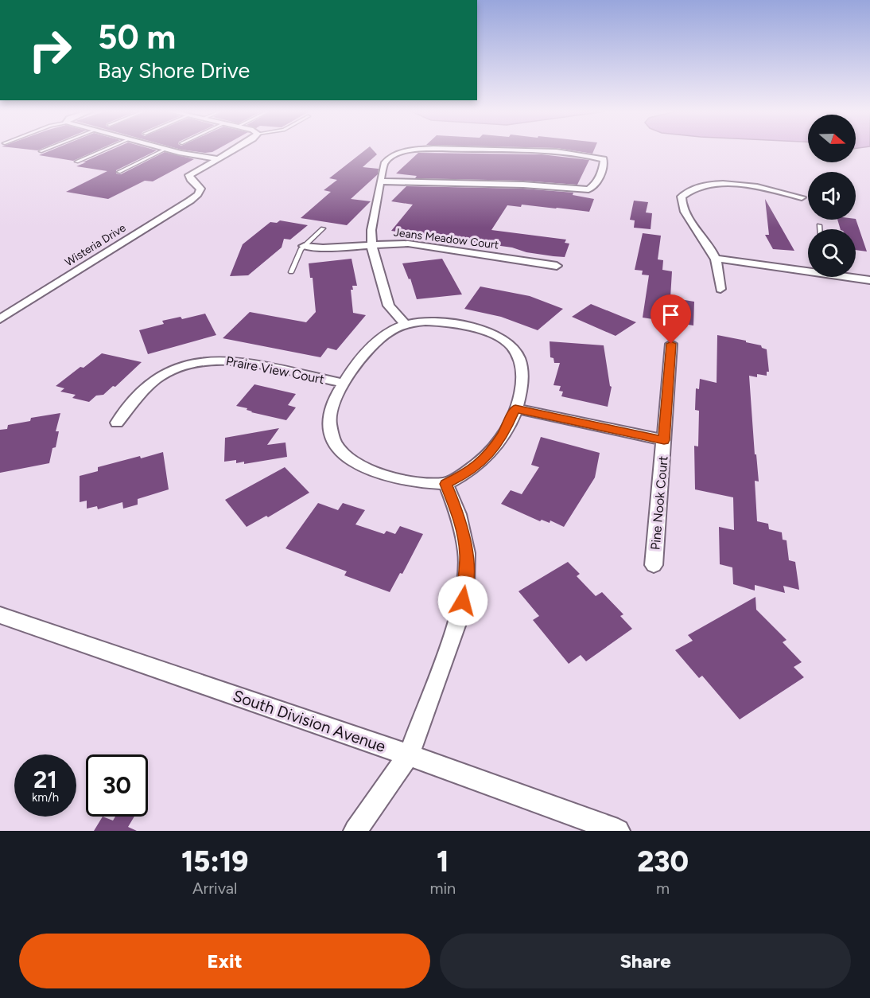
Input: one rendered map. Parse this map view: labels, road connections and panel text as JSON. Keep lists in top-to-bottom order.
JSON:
{
  "streets": {
    "street": [
      "Jeans Meadow Court",
      "Wisteria Drive",
      "Praire View Court",
      "Pine Nook Court",
      "South Division Avenue"
    ]
  },
  "north": "right",
  "page": {
    "turn": ["50 m", "Bay Shore Drive"],
    "speed": "21 km/h",
    "limit": "30",
    "eta": [
      "15:19",
      "Arrival",
      "1",
      "min",
      "230",
      "m"
    ],
    "buttons": ["Exit", "Share"]
  }
}
